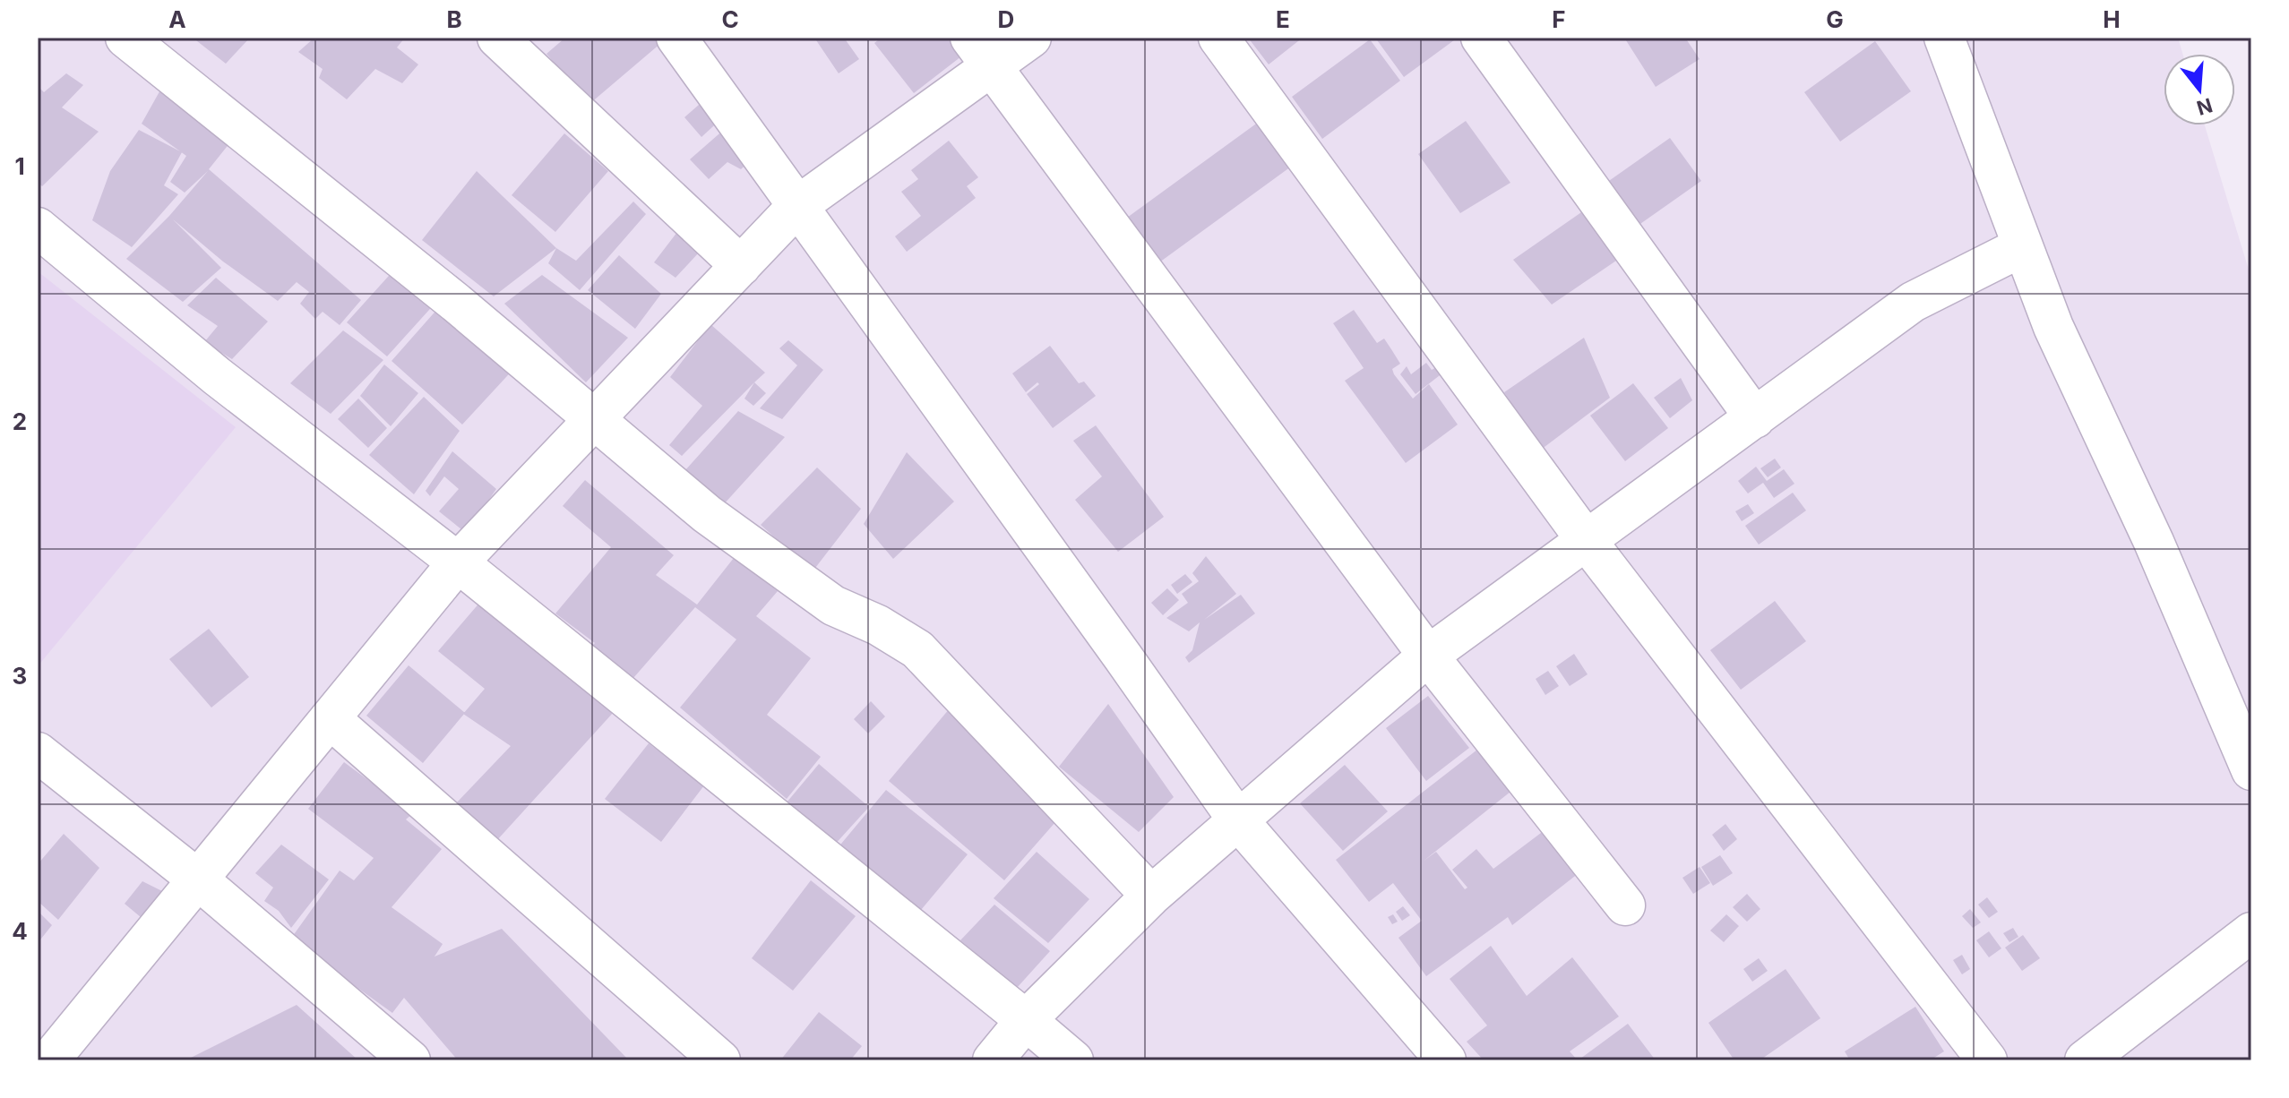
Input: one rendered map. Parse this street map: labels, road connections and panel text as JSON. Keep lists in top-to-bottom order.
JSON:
{
  "north": "bottom",
  "grid": {
    "columns": [
      "A",
      "B",
      "C",
      "D",
      "E",
      "F",
      "G",
      "H"
    ],
    "rows": [
      "1",
      "2",
      "3",
      "4"
    ]
  }
}
